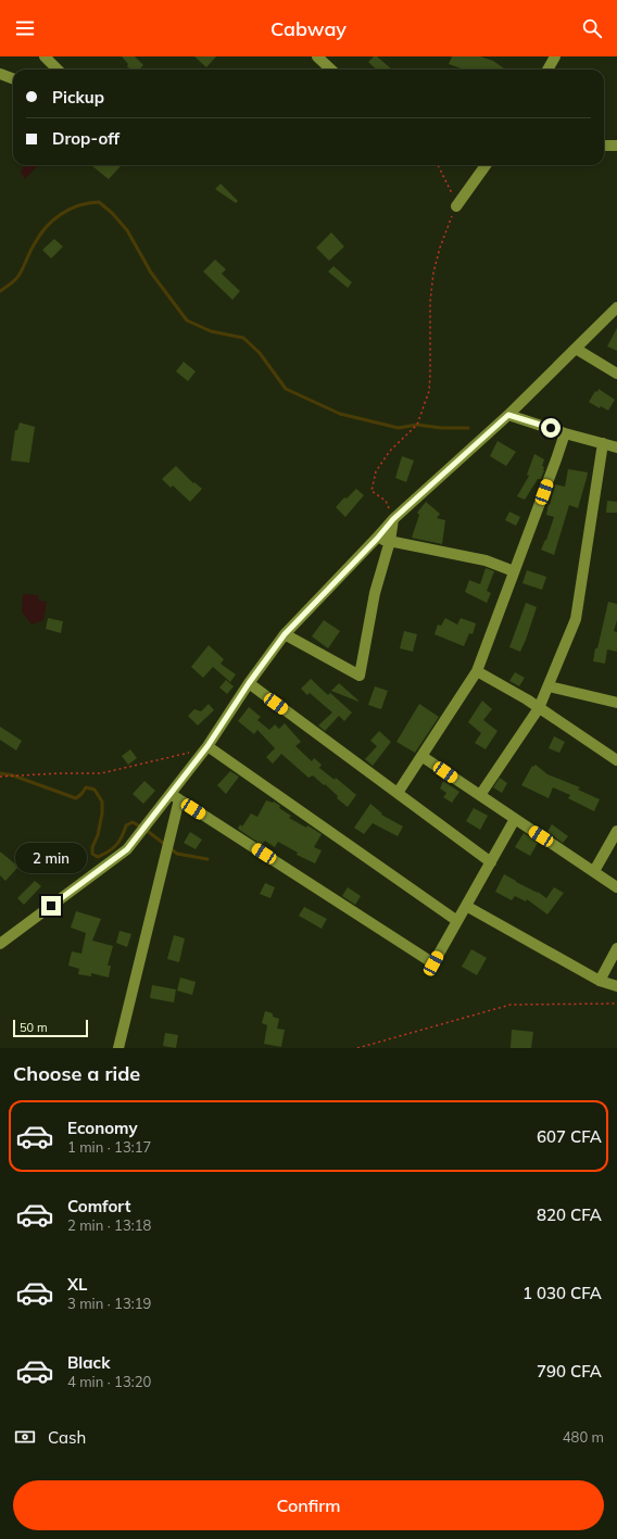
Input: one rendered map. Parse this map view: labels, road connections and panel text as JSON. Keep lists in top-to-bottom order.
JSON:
{
  "scale_bar": "50 m",
  "page": {
    "header": "Cabway",
    "banner": ["Pickup", "Drop-off"],
    "bubble": "2 min",
    "scale": "50 m",
    "heading": "Choose a ride",
    "list": [
      {
        "name": "Economy",
        "note": "1 min · 13:17",
        "value": "607 CFA"
      },
      {
        "name": "Comfort",
        "note": "2 min · 13:18",
        "value": "820 CFA"
      },
      {
        "name": "XL",
        "note": "3 min · 13:19",
        "value": "1 030 CFA"
      },
      {
        "name": "Black",
        "note": "4 min · 13:20",
        "value": "790 CFA"
      }
    ],
    "pay": ["Cash", "480 m"],
    "buttons": "Confirm"
  }
}
